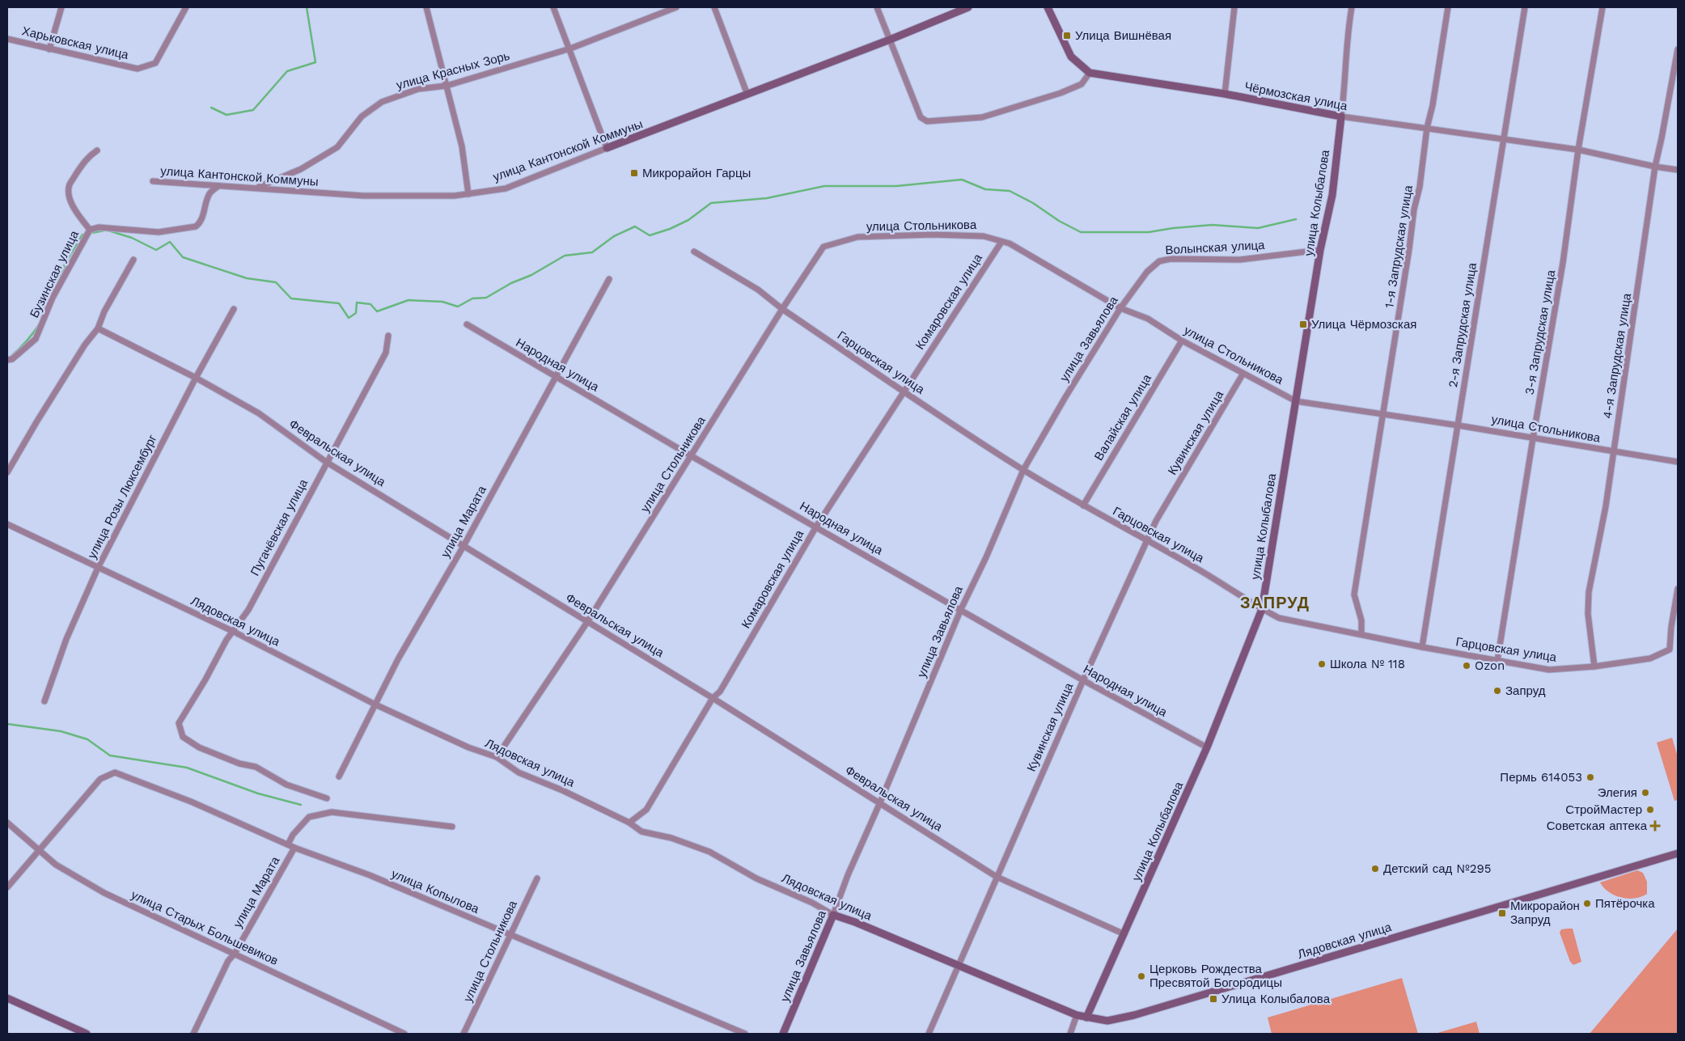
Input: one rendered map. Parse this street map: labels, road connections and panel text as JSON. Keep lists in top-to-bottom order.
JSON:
{
  "streets": {
    "street": [
      "Харьковская улица",
      "улица Красных Зорь",
      "Чёрмозская улица",
      "улица Кантонской Коммуны",
      "улица Колыбалова",
      "улица Стольникова",
      "1-я Запрудская улица",
      "Волынская улица",
      "Бузинская улица",
      "Комаровская улица",
      "2-я Запрудская улица",
      "3-я Запрудская улица",
      "улица Завьялова",
      "4-я Запрудская улица",
      "Гарцовская улица",
      "Народная улица",
      "Валайская улица",
      "Кувинская улица",
      "Февральская улица",
      "улица Розы Люксембург",
      "улица Марата",
      "Пугачёвская улица",
      "Лядовская улица",
      "улица Копылова",
      "улица Старых Большевиков"
    ]
  },
  "crossings": [
    ["улица Красных Зорь", "улица Кантонской Коммуны"],
    ["Чёрмозская улица", "улица Колыбалова"],
    ["Чёрмозская улица", "1-я Запрудская улица"],
    ["Чёрмозская улица", "2-я Запрудская улица"],
    ["Чёрмозская улица", "3-я Запрудская улица"],
    ["Чёрмозская улица", "4-я Запрудская улица"],
    ["улица Колыбалова", "улица Стольникова"],
    ["улица Колыбалова", "Волынская улица"],
    ["улица Колыбалова", "Гарцовская улица"],
    ["улица Колыбалова", "Народная улица"],
    ["улица Колыбалова", "Февральская улица"],
    ["улица Колыбалова", "Лядовская улица"],
    ["улица Стольникова", "1-я Запрудская улица"],
    ["улица Стольникова", "Комаровская улица"],
    ["улица Стольникова", "2-я Запрудская улица"],
    ["улица Стольникова", "3-я Запрудская улица"],
    ["улица Стольникова", "улица Завьялова"],
    ["улица Стольникова", "4-я Запрудская улица"],
    ["улица Стольникова", "Гарцовская улица"],
    ["улица Стольникова", "Народная улица"],
    ["улица Стольникова", "Валайская улица"],
    ["улица Стольникова", "Кувинская улица"],
    ["улица Стольникова", "Февральская улица"],
    ["улица Стольникова", "Лядовская улица"],
    ["улица Стольникова", "улица Копылова"],
    ["1-я Запрудская улица", "Гарцовская улица"],
    ["Волынская улица", "улица Завьялова"],
    ["Комаровская улица", "Гарцовская улица"],
    ["Комаровская улица", "Народная улица"],
    ["Комаровская улица", "Февральская улица"],
    ["Комаровская улица", "Лядовская улица"],
    ["2-я Запрудская улица", "Гарцовская улица"],
    ["3-я Запрудская улица", "Гарцовская улица"],
    ["улица Завьялова", "Гарцовская улица"],
    ["улица Завьялова", "Народная улица"],
    ["улица Завьялова", "Февральская улица"],
    ["улица Завьялова", "Лядовская улица"],
    ["4-я Запрудская улица", "Гарцовская улица"],
    ["Гарцовская улица", "Валайская улица"],
    ["Гарцовская улица", "Кувинская улица"],
    ["Народная улица", "Кувинская улица"],
    ["Народная улица", "улица Марата"],
    ["Кувинская улица", "Февральская улица"],
    ["Кувинская улица", "Лядовская улица"],
    ["Февральская улица", "улица Розы Люксембург"],
    ["Февральская улица", "улица Марата"],
    ["Февральская улица", "Пугачёвская улица"],
    ["улица Розы Люксембург", "Лядовская улица"],
    ["улица Марата", "Лядовская улица"],
    ["улица Марата", "улица Копылова"],
    ["улица Марата", "улица Старых Большевиков"],
    ["Пугачёвская улица", "Лядовская улица"],
    ["улица Копылова", "улица Старых Большевиков"]
  ],
  "districts": ["ЗАПРУД"],
  "places": {
    "transit": [
      "Улица Вишнёвая",
      "Микрорайон Гарцы",
      "Улица Чёрмозская",
      "Микрорайон Запруд",
      "Улица Колыбалова"
    ],
    "other": [
      "Школа № 118",
      "Ozon",
      "Запруд",
      "Пермь 614053",
      "Элегия",
      "СтройМастер",
      "Детский сад №295",
      "Пятёрочка",
      "Церковь Рождества Пресвятой Богородицы"
    ],
    "health": ["Советская аптека"]
  }
}
